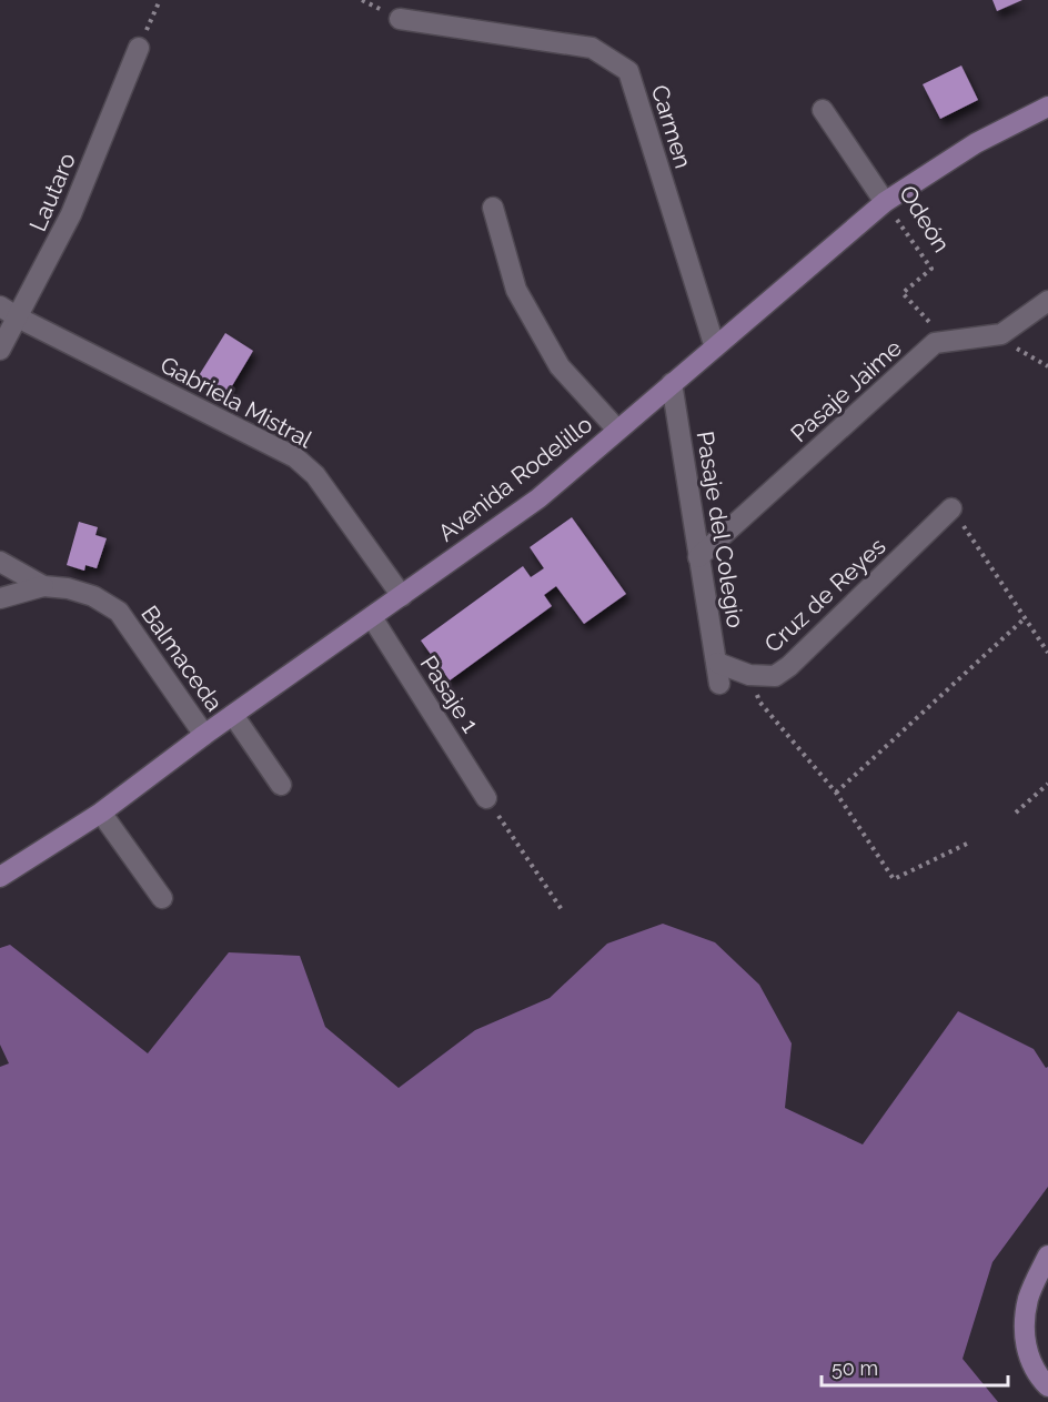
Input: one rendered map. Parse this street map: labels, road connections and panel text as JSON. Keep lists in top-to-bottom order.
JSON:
{
  "streets": {
    "street": [
      "Carmen",
      "Lautaro",
      "Odeón",
      "Pasaje Jaime",
      "Gabriela Mistral",
      "Avenida Rodelillo",
      "Pasaje del Colegio",
      "Cruz de Reyes",
      "Balmaceda",
      "Pasaje 1"
    ]
  },
  "crossings": [
    ["Carmen", "Avenida Rodelillo"],
    ["Lautaro", "Gabriela Mistral"],
    ["Odeón", "Pasaje Jaime"],
    ["Odeón", "Avenida Rodelillo"],
    ["Pasaje Jaime", "Pasaje del Colegio"],
    ["Gabriela Mistral", "Avenida Rodelillo"],
    ["Avenida Rodelillo", "Pasaje del Colegio"],
    ["Avenida Rodelillo", "Balmaceda"],
    ["Avenida Rodelillo", "Pasaje 1"],
    ["Pasaje del Colegio", "Cruz de Reyes"]
  ],
  "scale_bar": "50 m"
}
